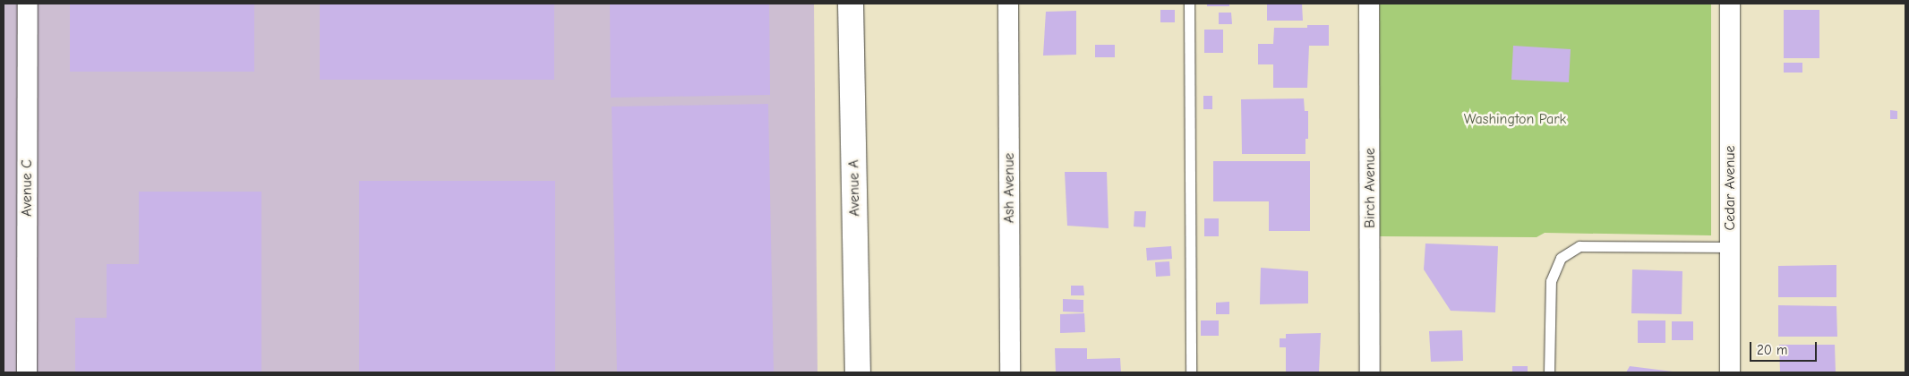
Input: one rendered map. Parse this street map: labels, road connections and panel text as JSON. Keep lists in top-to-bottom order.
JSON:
{
  "streets": {
    "main road": ["Avenue A"],
    "street": [
      "Avenue C",
      "Ash Avenue",
      "Birch Avenue",
      "Cedar Avenue"
    ]
  },
  "parks": ["Washington Park"],
  "scale_bar": "20 m"
}
